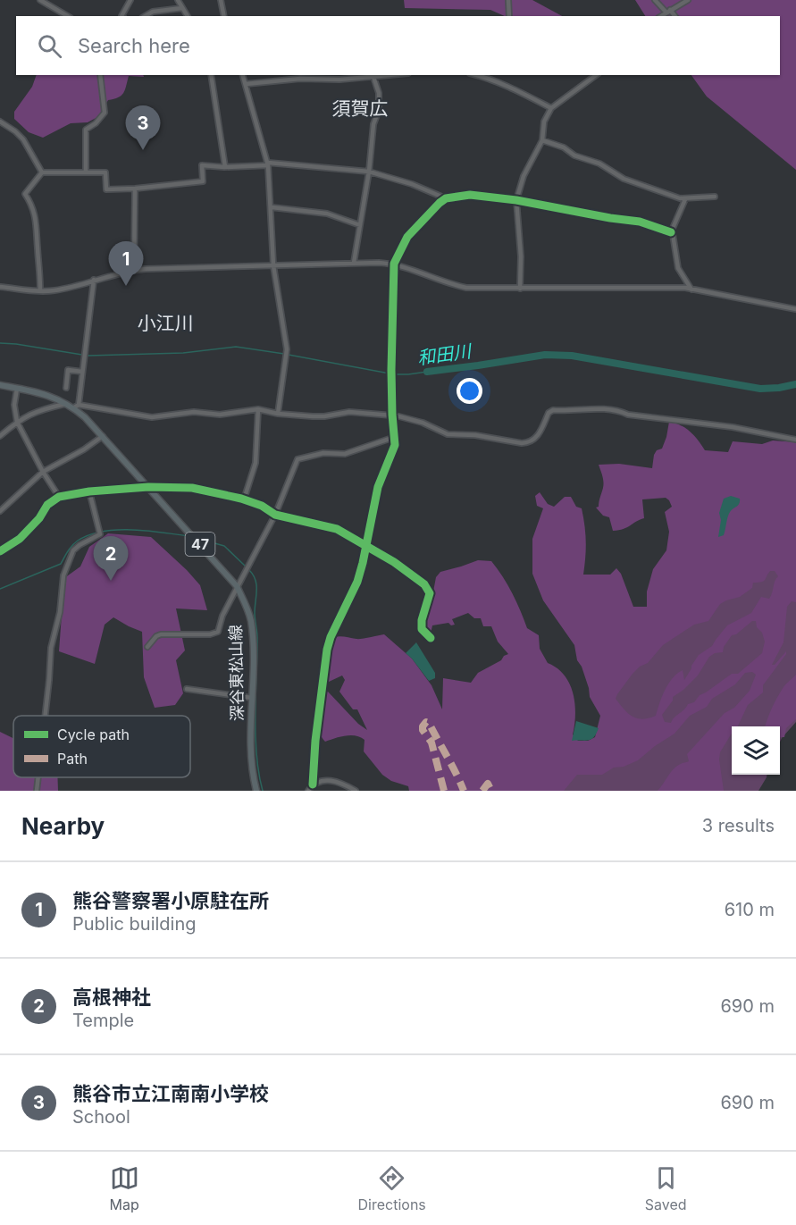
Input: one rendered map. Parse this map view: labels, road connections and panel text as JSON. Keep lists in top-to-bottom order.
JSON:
{
  "streets": {
    "main road": ["47", "深谷東松山線"]
  },
  "districts": ["須賀広", "小江川"],
  "water": ["和田川"],
  "legend": ["Cycle path", "Path"],
  "page": {
    "search": "Search here",
    "pins": ["3", "1", "2"],
    "heading": ["Nearby", "3 results"],
    "list": [
      {
        "mark": "1",
        "name": "熊谷警察署小原駐在所",
        "note": "Public building",
        "value": "610 m"
      },
      {
        "mark": "2",
        "name": "高根神社",
        "note": "Temple",
        "value": "690 m"
      },
      {
        "mark": "3",
        "name": "熊谷市立江南南小学校",
        "note": "School",
        "value": "690 m"
      }
    ],
    "nav": ["Map", "Directions", "Saved"]
  }
}
